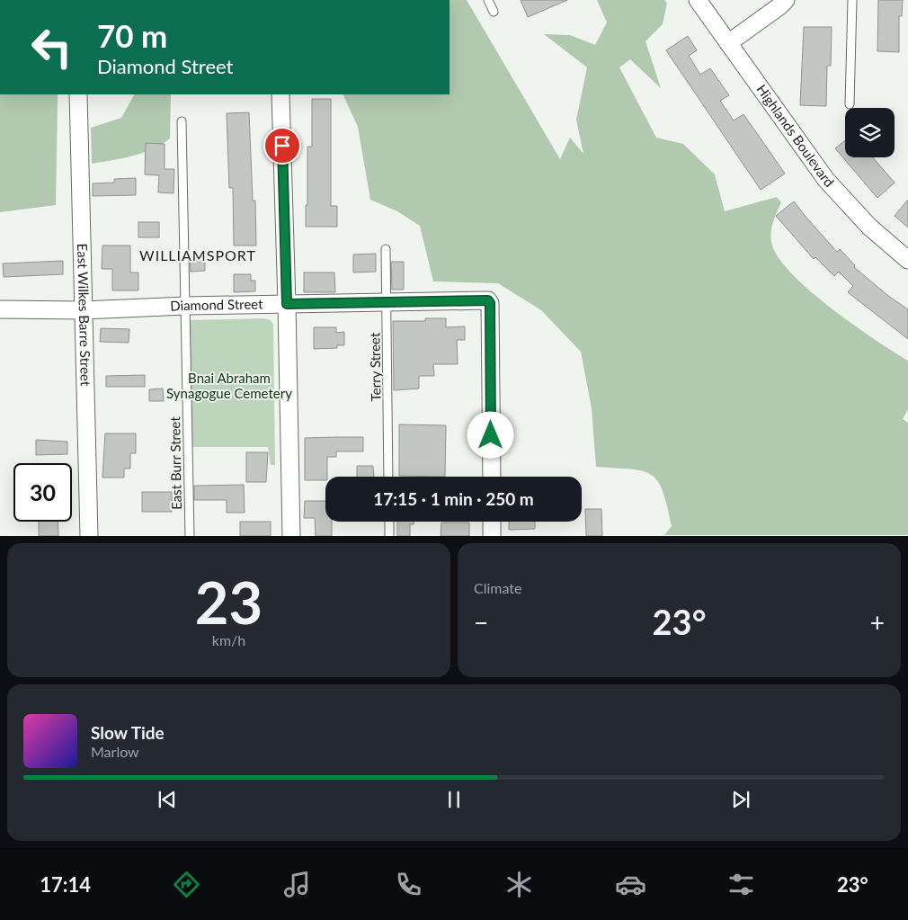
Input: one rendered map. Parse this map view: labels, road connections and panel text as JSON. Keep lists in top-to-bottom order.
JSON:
{
  "streets": {
    "street": ["Highlands Boulevard", "Diamond Street", "East Wilkes Barre Street"],
    "lane": ["Terry Street", "East Burr Street"]
  },
  "crossings": [
    ["Diamond Street", "East Wilkes Barre Street"],
    ["Diamond Street", "Terry Street"],
    ["Diamond Street", "East Burr Street"]
  ],
  "districts": ["WILLIAMSPORT"],
  "parks": ["Bnai Abraham Synagogue Cemetery"],
  "page": {
    "turn": ["70 m", "Diamond Street"],
    "limit": "30",
    "trip": "17:15 · 1 min · 250 m",
    "tile": [
      ["23", "km/h"],
      "Climate"
    ],
    "heat": ["−", "23°", "+"],
    "song": ["Slow Tide", "Marlow"],
    "tabs": ["17:14", "23°"]
  }
}
